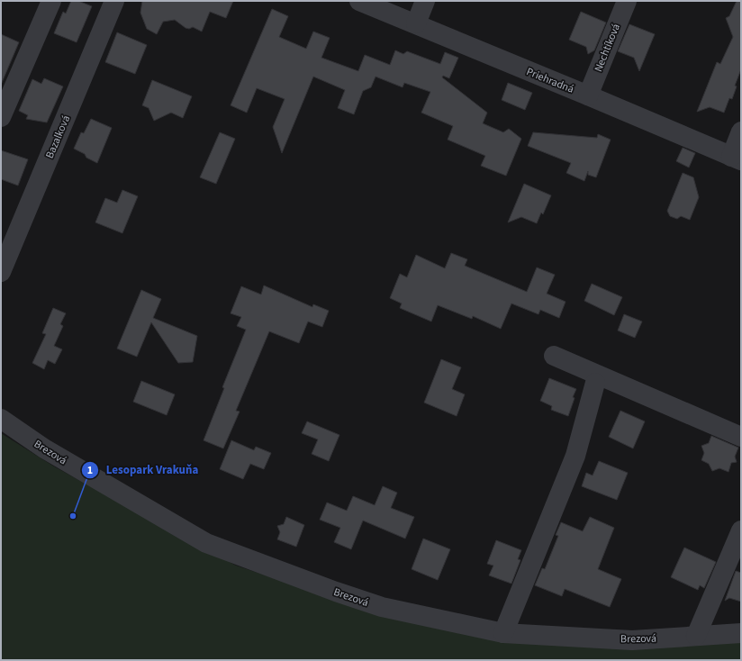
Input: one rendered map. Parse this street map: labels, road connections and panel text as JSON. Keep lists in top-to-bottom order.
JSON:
{
  "streets": {
    "street": [
      "Nechtíková",
      "Priehradná",
      "Bazalková",
      "Brezová"
    ]
  },
  "crossings": [
    ["Nechtíková", "Priehradná"]
  ],
  "places": ["Lesopark Vrakuňa"]
}
